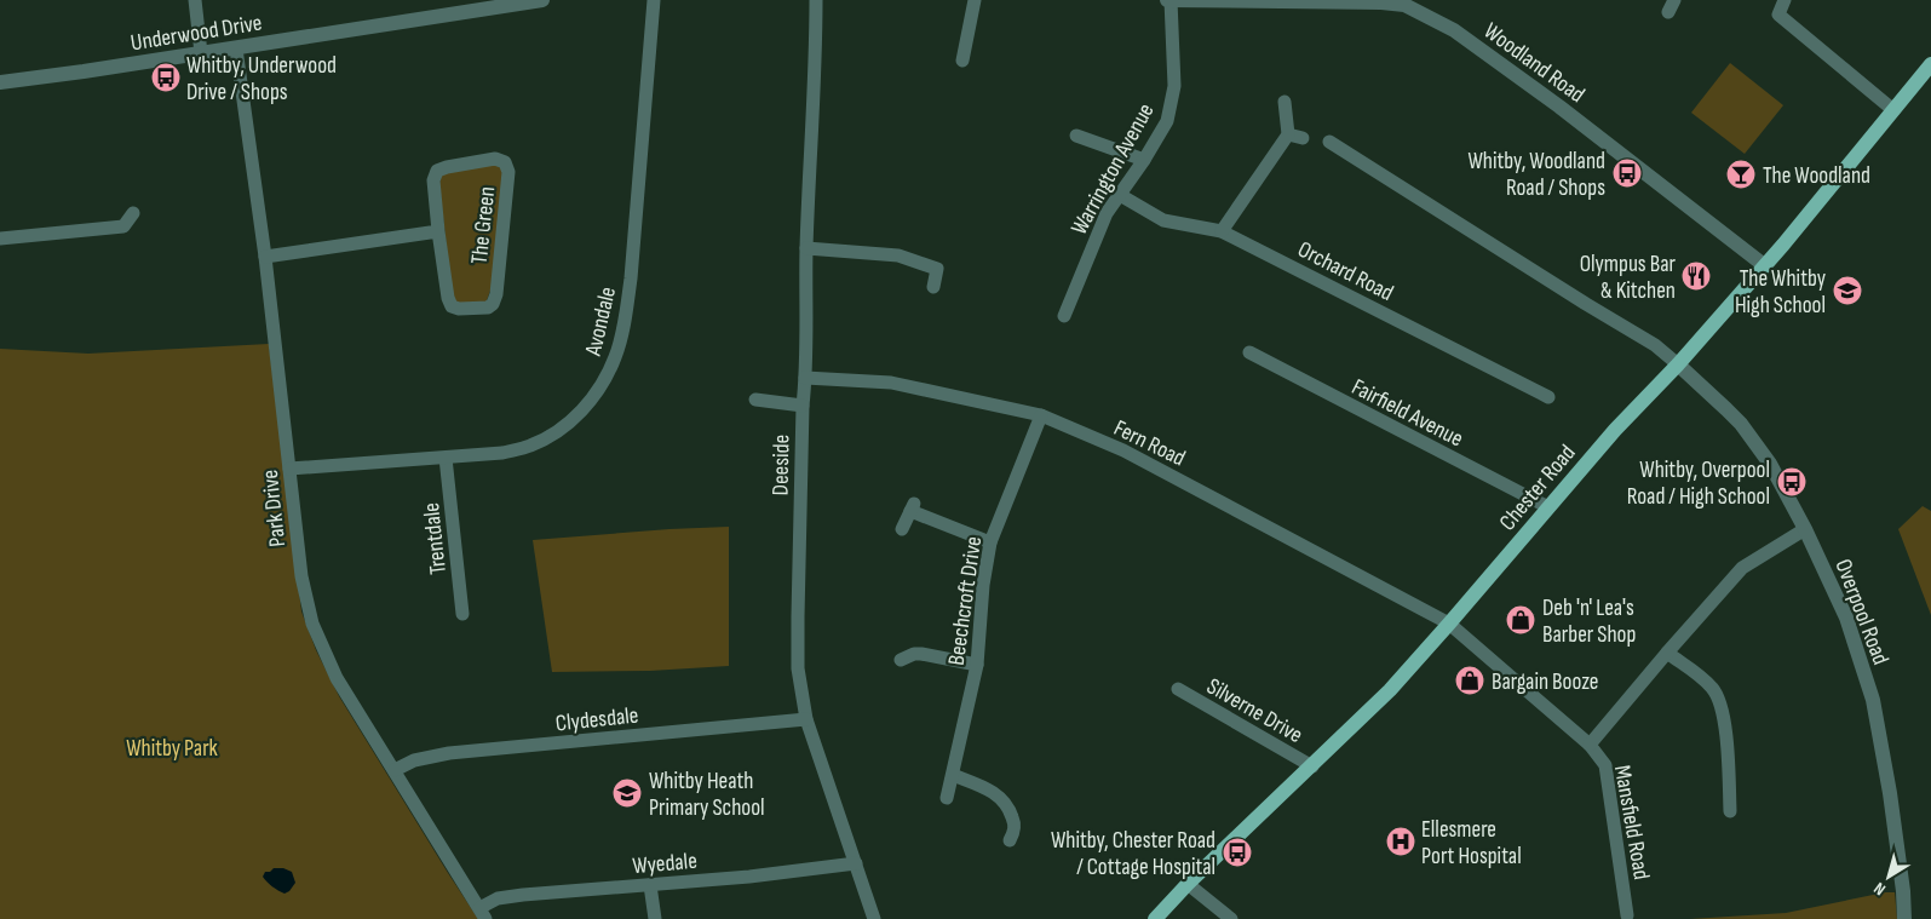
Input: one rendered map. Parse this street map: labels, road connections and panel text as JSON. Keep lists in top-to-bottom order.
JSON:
{
  "streets": {
    "main road": ["Chester Road"],
    "street": [
      "Underwood Drive",
      "Woodland Road",
      "Warrington Avenue",
      "The Green",
      "Orchard Road",
      "Avondale",
      "Fairfield Avenue",
      "Fern Road",
      "Deeside",
      "Park Drive",
      "Trentdale",
      "Beechcroft Drive",
      "Overpool Road",
      "Silverne Drive",
      "Clydesdale",
      "Mansfield Road",
      "Wyedale"
    ]
  },
  "crossings": [
    ["Underwood Drive", "Park Drive"],
    ["Woodland Road", "Warrington Avenue"],
    ["Woodland Road", "Chester Road"],
    ["Warrington Avenue", "Orchard Road"],
    ["The Green", "Park Drive"],
    ["Avondale", "Park Drive"],
    ["Avondale", "Trentdale"],
    ["Fairfield Avenue", "Chester Road"],
    ["Fern Road", "Deeside"],
    ["Fern Road", "Chester Road"],
    ["Fern Road", "Beechcroft Drive"],
    ["Fern Road", "Mansfield Road"],
    ["Deeside", "Clydesdale"],
    ["Deeside", "Wyedale"],
    ["Chester Road", "Overpool Road"],
    ["Chester Road", "Silverne Drive"],
    ["Chester Road", "Mansfield Road"],
    ["Park Drive", "Clydesdale"],
    ["Park Drive", "Wyedale"]
  ],
  "parks": ["Whitby Park"],
  "places": {
    "bus stop": [
      "Whitby, Underwood Drive / Shops",
      "Whitby, Woodland Road / Shops",
      "Whitby, Overpool Road / High School",
      "Whitby, Chester Road / Cottage Hospital"
    ],
    "bar": ["The Woodland"],
    "restaurant": ["Olympus Bar & Kitchen"],
    "school or university": ["The Whitby High School", "Whitby Heath Primary School"],
    "shop": ["Deb 'n' Lea's Barber Shop", "Bargain Booze"],
    "hospital": ["Ellesmere Port Hospital"]
  },
  "north": "bottom left"
}
